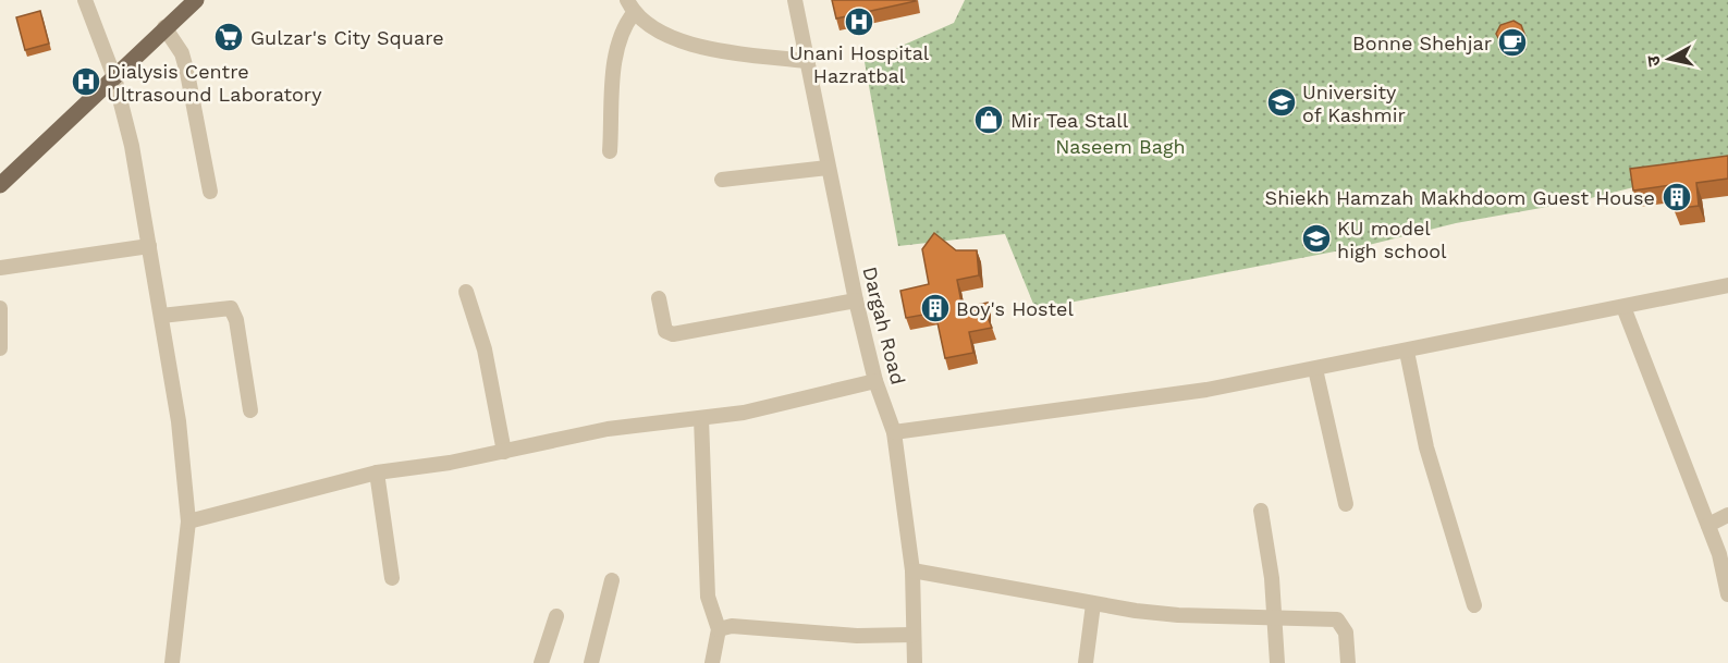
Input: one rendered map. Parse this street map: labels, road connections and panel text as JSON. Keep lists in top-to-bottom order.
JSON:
{
  "streets": {
    "street": ["Dargah Road"]
  },
  "parks": ["Naseem Bagh"],
  "places": {
    "hospital": ["Unani Hospital Hazratbal", "Dialysis Centre Ultrasound Laboratory"],
    "supermarket": ["Gulzar's City Square"],
    "cafe": ["Bonne Shehjar"],
    "school or university": ["University of Kashmir", "KU model high school"],
    "shop": ["Mir Tea Stall"],
    "building": ["Shiekh Hamzah Makhdoom Guest House", "Boy's Hostel"]
  },
  "north": "left"
}
